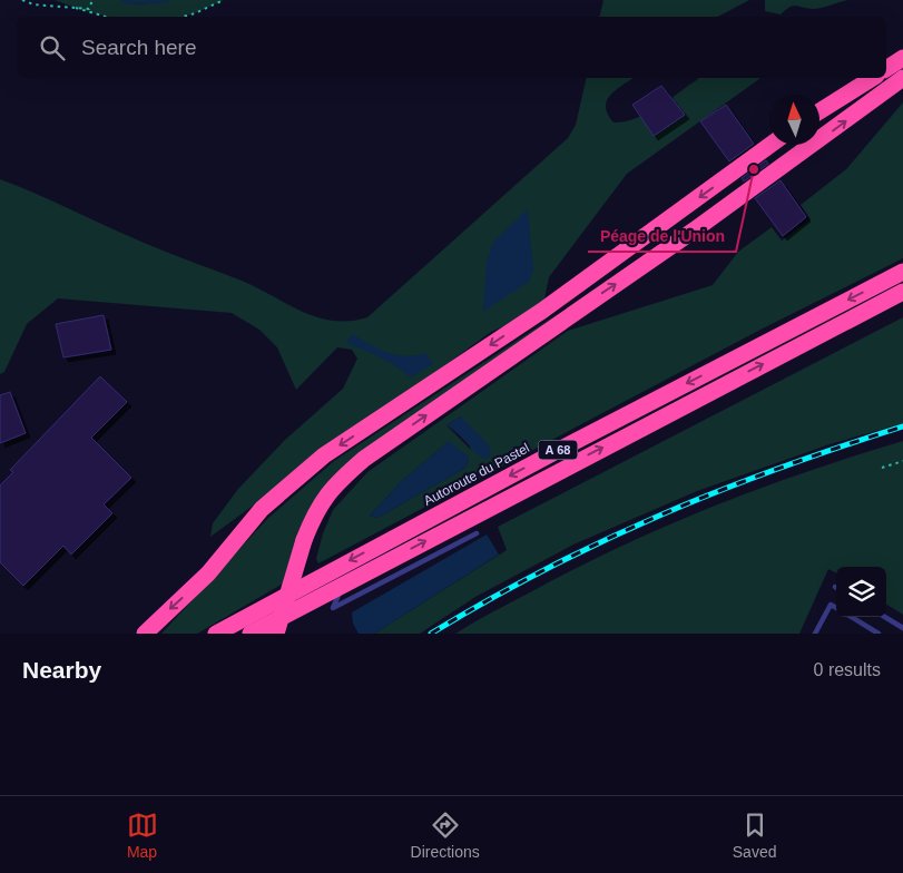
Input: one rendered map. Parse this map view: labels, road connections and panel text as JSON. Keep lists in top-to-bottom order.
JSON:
{
  "streets": {
    "highway": ["A 68", "Autoroute du Pastel"]
  },
  "places": ["Péage de l'Union"],
  "north": "top",
  "page": {
    "search": "Search here",
    "heading": ["Nearby", "0 results"],
    "nav": ["Map", "Directions", "Saved"]
  }
}
